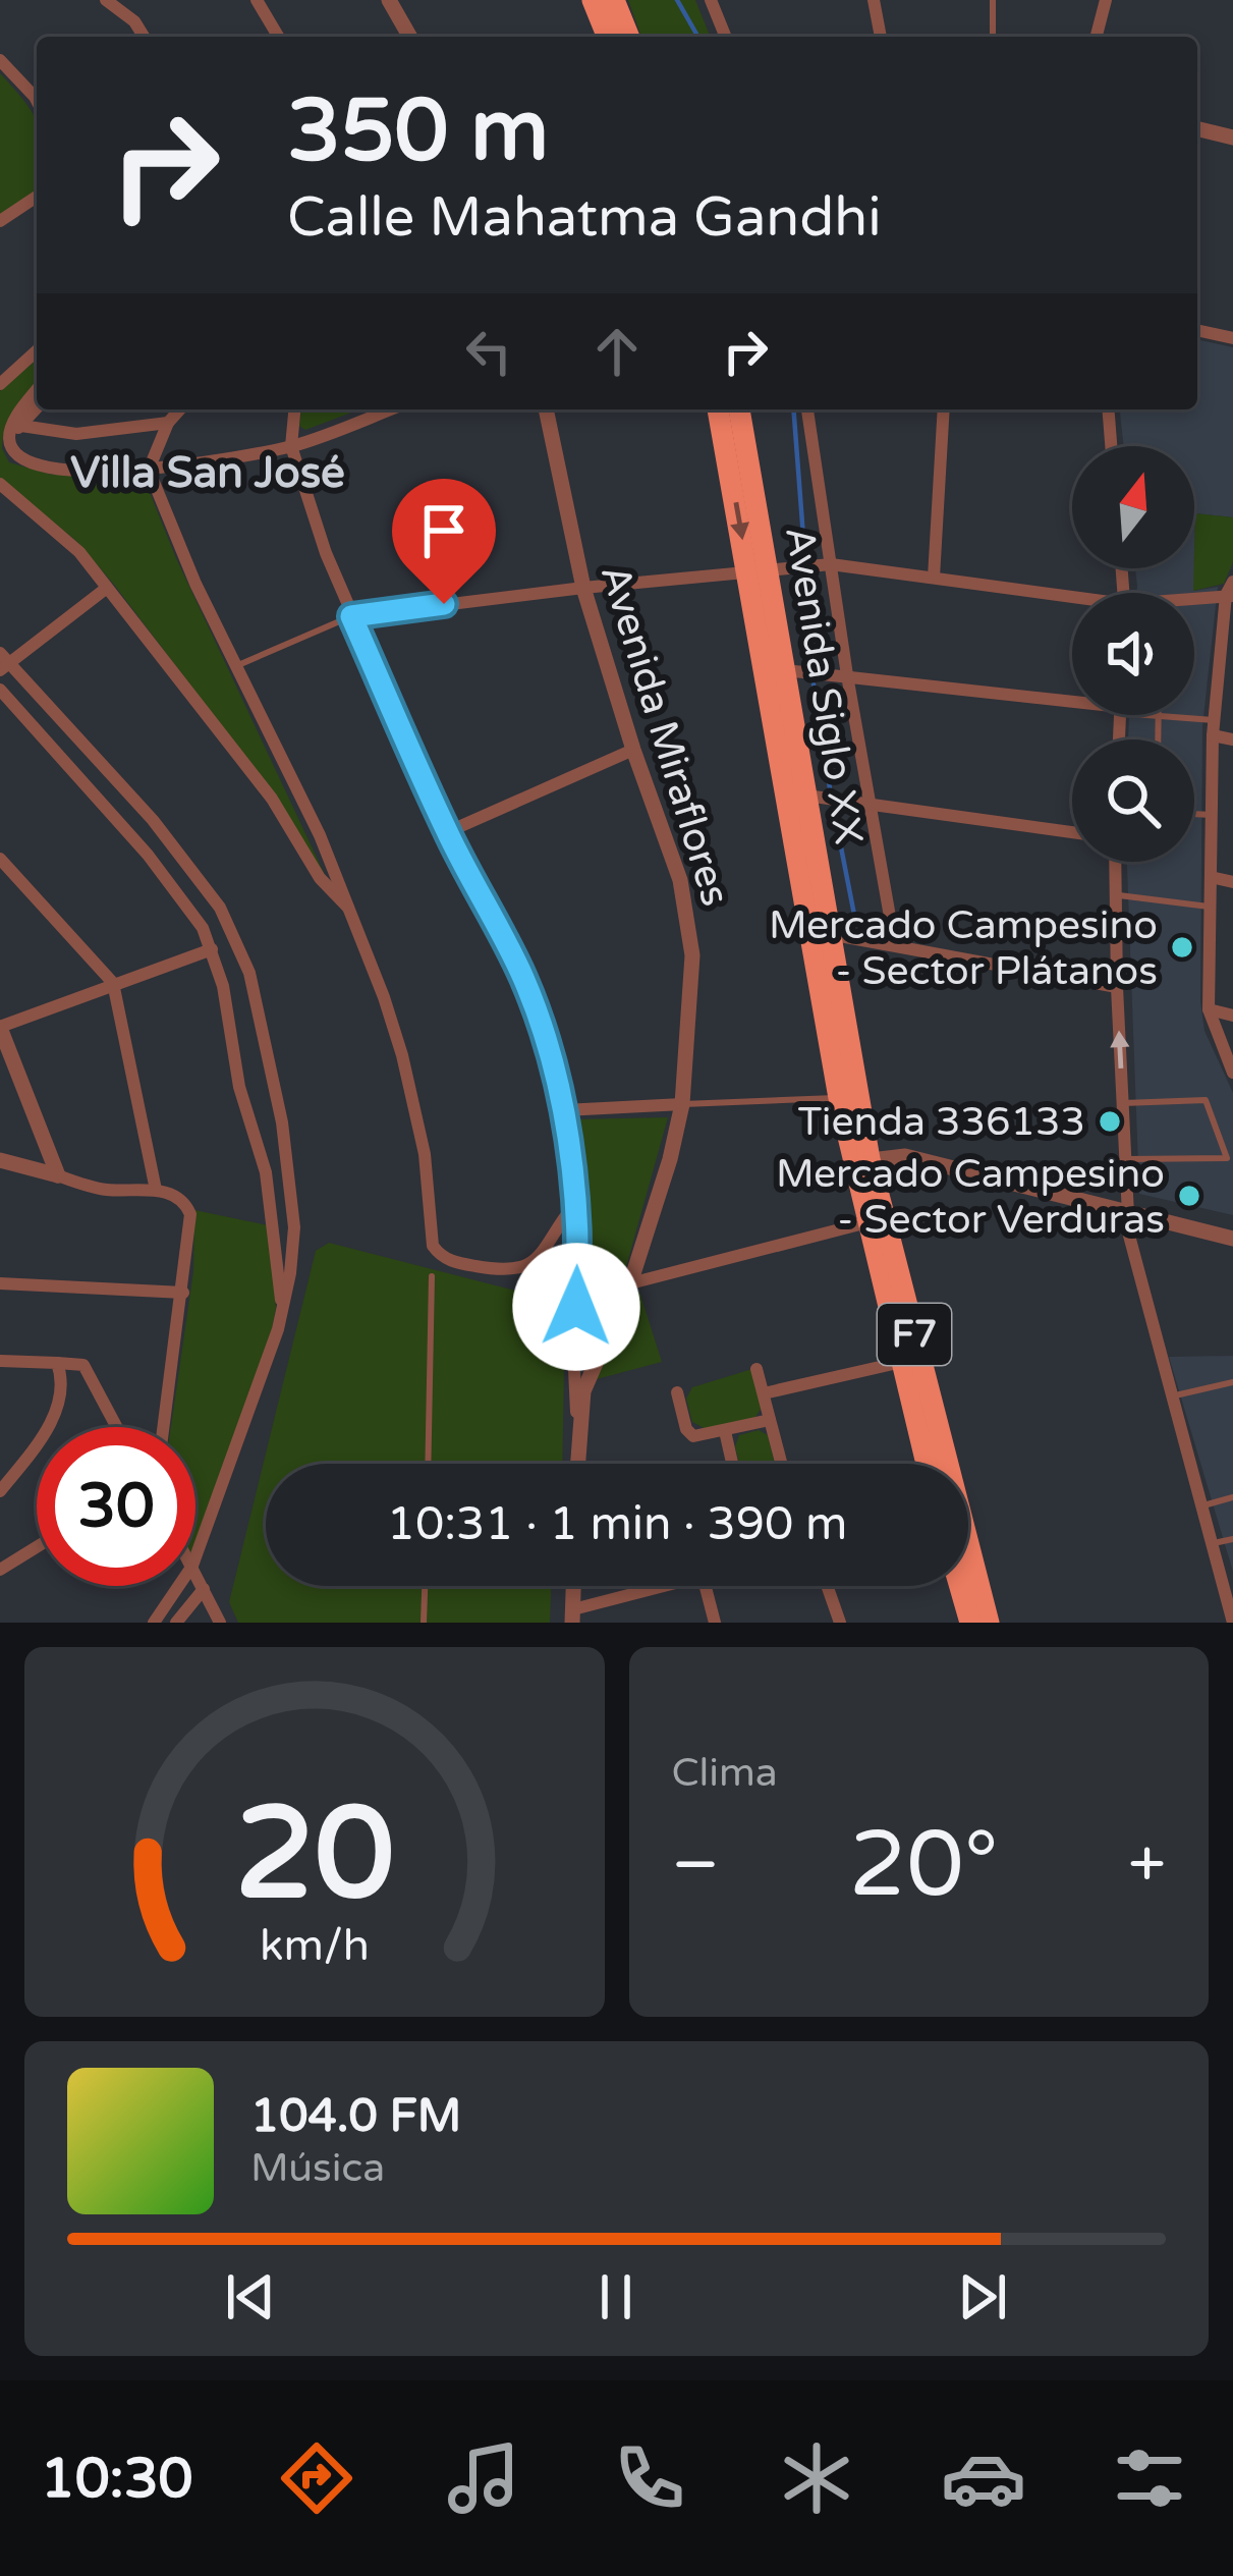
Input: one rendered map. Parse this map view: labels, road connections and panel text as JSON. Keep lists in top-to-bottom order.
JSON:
{
  "streets": {
    "highway": ["Avenida Siglo XX", "F7"],
    "street": ["Avenida Miraflores"]
  },
  "districts": ["Villa San José"],
  "places": ["Mercado Campesino - Sector Plátanos", "Tienda 336133", "Mercado Campesino - Sector Verduras"],
  "north": "top",
  "page": {
    "turn": ["350 m", "Calle Mahatma Gandhi"],
    "limit": "30",
    "trip": "10:31 · 1 min · 390 m",
    "tile": "Clima",
    "heat": ["−", "20°", "+"],
    "song": ["104.0 FM", "Música"],
    "tabs": "10:30",
    "gauge": ["20", "km/h"]
  }
}
